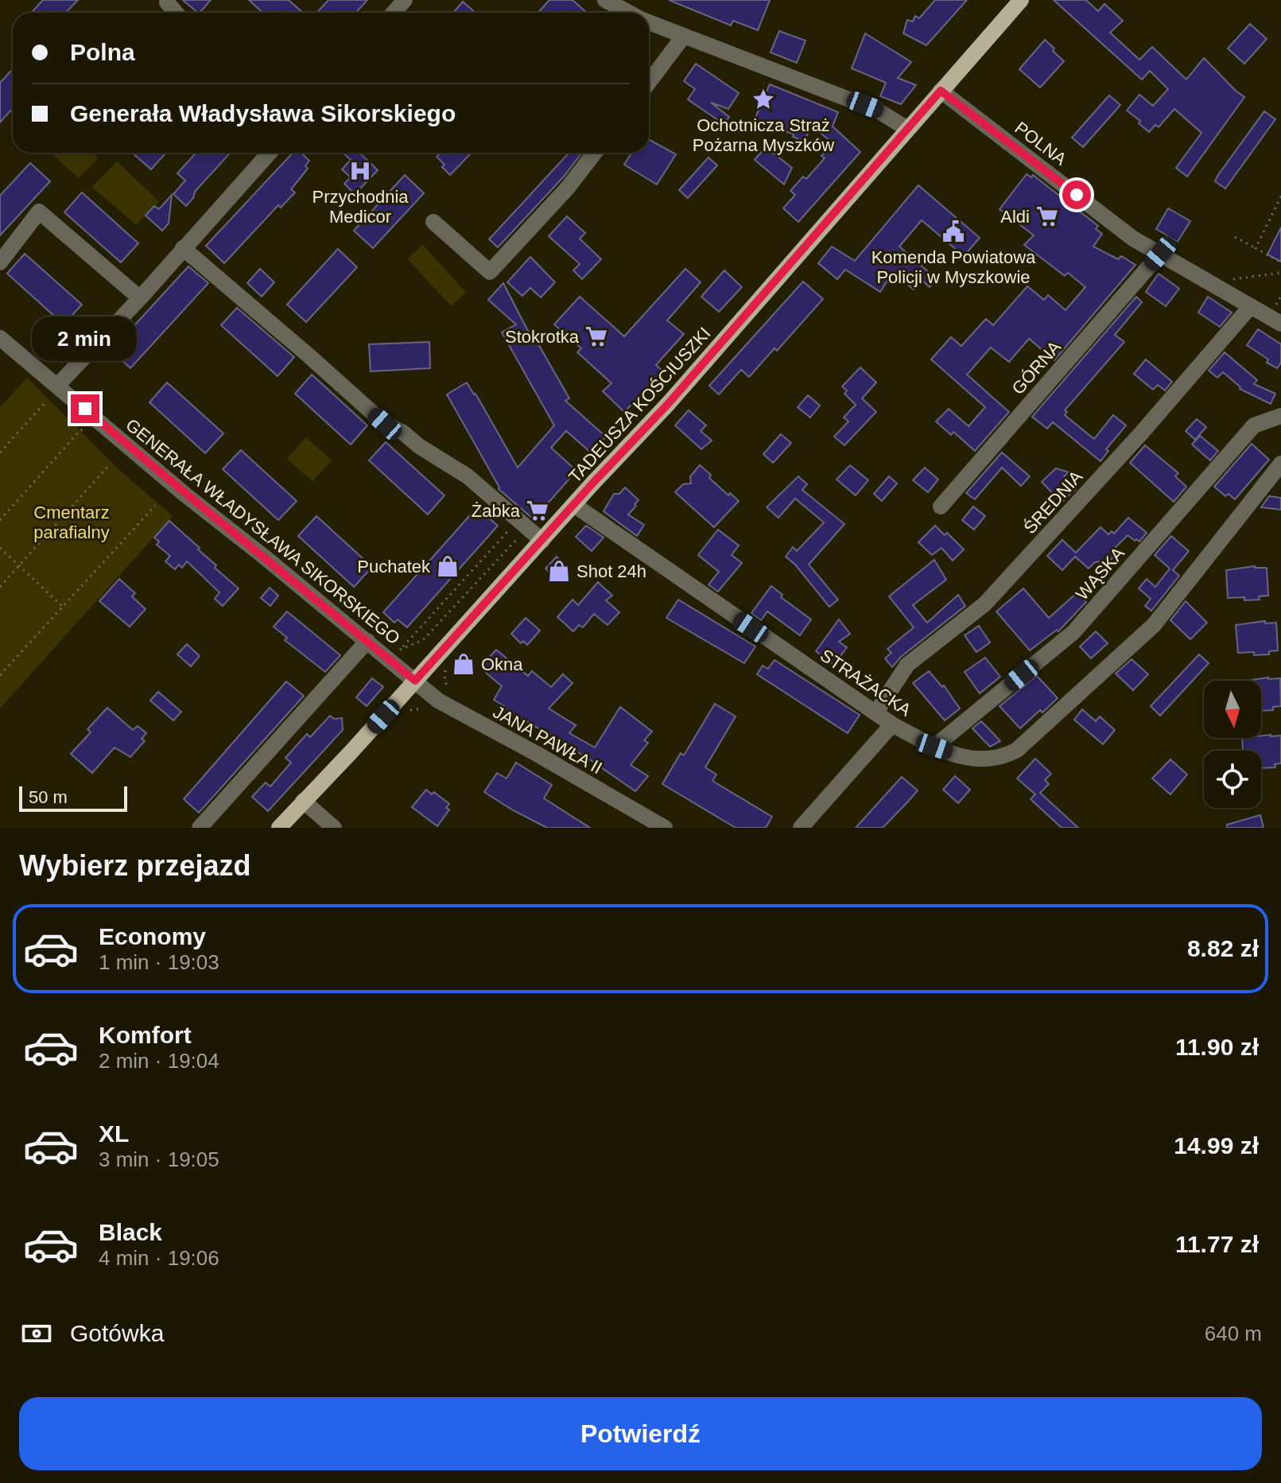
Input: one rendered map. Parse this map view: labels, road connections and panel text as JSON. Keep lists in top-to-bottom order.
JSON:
{
  "streets": {
    "main road": ["TADEUSZA KOŚCIUSZKI"],
    "street": [
      "POLNA",
      "GÓRNA",
      "ŚREDNIA",
      "GENERAŁA WŁADYSŁAWA SIKORSKIEGO",
      "WĄSKA",
      "STRAŻACKA",
      "JANA PAWŁA II"
    ]
  },
  "crossings": [
    ["POLNA", "GÓRNA"],
    ["POLNA", "TADEUSZA KOŚCIUSZKI"],
    ["POLNA", "ŚREDNIA"],
    ["TADEUSZA KOŚCIUSZKI", "GENERAŁA WŁADYSŁAWA SIKORSKIEGO"],
    ["TADEUSZA KOŚCIUSZKI", "STRAŻACKA"],
    ["TADEUSZA KOŚCIUSZKI", "JANA PAWŁA II"],
    ["ŚREDNIA", "STRAŻACKA"],
    ["GENERAŁA WŁADYSŁAWA SIKORSKIEGO", "JANA PAWŁA II"],
    ["WĄSKA", "STRAŻACKA"]
  ],
  "parks": ["Cmentarz parafialny"],
  "places": {
    "place": ["Ochotnicza Straż Pożarna Myszków"],
    "hospital": ["Przychodnia Medicor"],
    "supermarket": ["Aldi", "Stokrotka", "Żabka"],
    "public building": ["Komenda Powiatowa Policji w Myszkowie"],
    "shop": ["Puchatek", "Shot 24h", "Okna"]
  },
  "scale_bar": "50 m",
  "north": "bottom",
  "page": {
    "banner": ["Polna", "Generała Władysława Sikorskiego"],
    "bubble": "2 min",
    "scale": "50 m",
    "heading": "Wybierz przejazd",
    "list": [
      {
        "name": "Economy",
        "note": "1 min · 19:03",
        "value": "8.82 zł"
      },
      {
        "name": "Komfort",
        "note": "2 min · 19:04",
        "value": "11.90 zł"
      },
      {
        "name": "XL",
        "note": "3 min · 19:05",
        "value": "14.99 zł"
      },
      {
        "name": "Black",
        "note": "4 min · 19:06",
        "value": "11.77 zł"
      }
    ],
    "pay": ["Gotówka", "640 m"],
    "buttons": "Potwierdź"
  }
}
